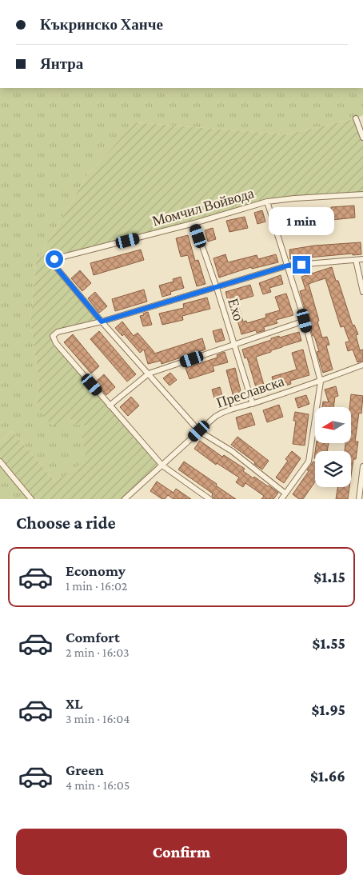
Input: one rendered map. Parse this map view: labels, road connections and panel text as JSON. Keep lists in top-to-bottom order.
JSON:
{
  "streets": {
    "street": ["Момчил Войвода", "Ехо", "Преславска"]
  },
  "crossings": [
    ["Момчил Войвода", "Ехо"],
    ["Ехо", "Преславска"]
  ],
  "north": "left",
  "page": {
    "banner": ["Къкринско Ханче", "Янтра"],
    "bubble": "1 min",
    "heading": "Choose a ride",
    "list": [
      {
        "name": "Economy",
        "note": "1 min · 16:02",
        "value": "$1.15"
      },
      {
        "name": "Comfort",
        "note": "2 min · 16:03",
        "value": "$1.55"
      },
      {
        "name": "XL",
        "note": "3 min · 16:04",
        "value": "$1.95"
      },
      {
        "name": "Green",
        "note": "4 min · 16:05",
        "value": "$1.66"
      }
    ],
    "buttons": "Confirm"
  }
}
